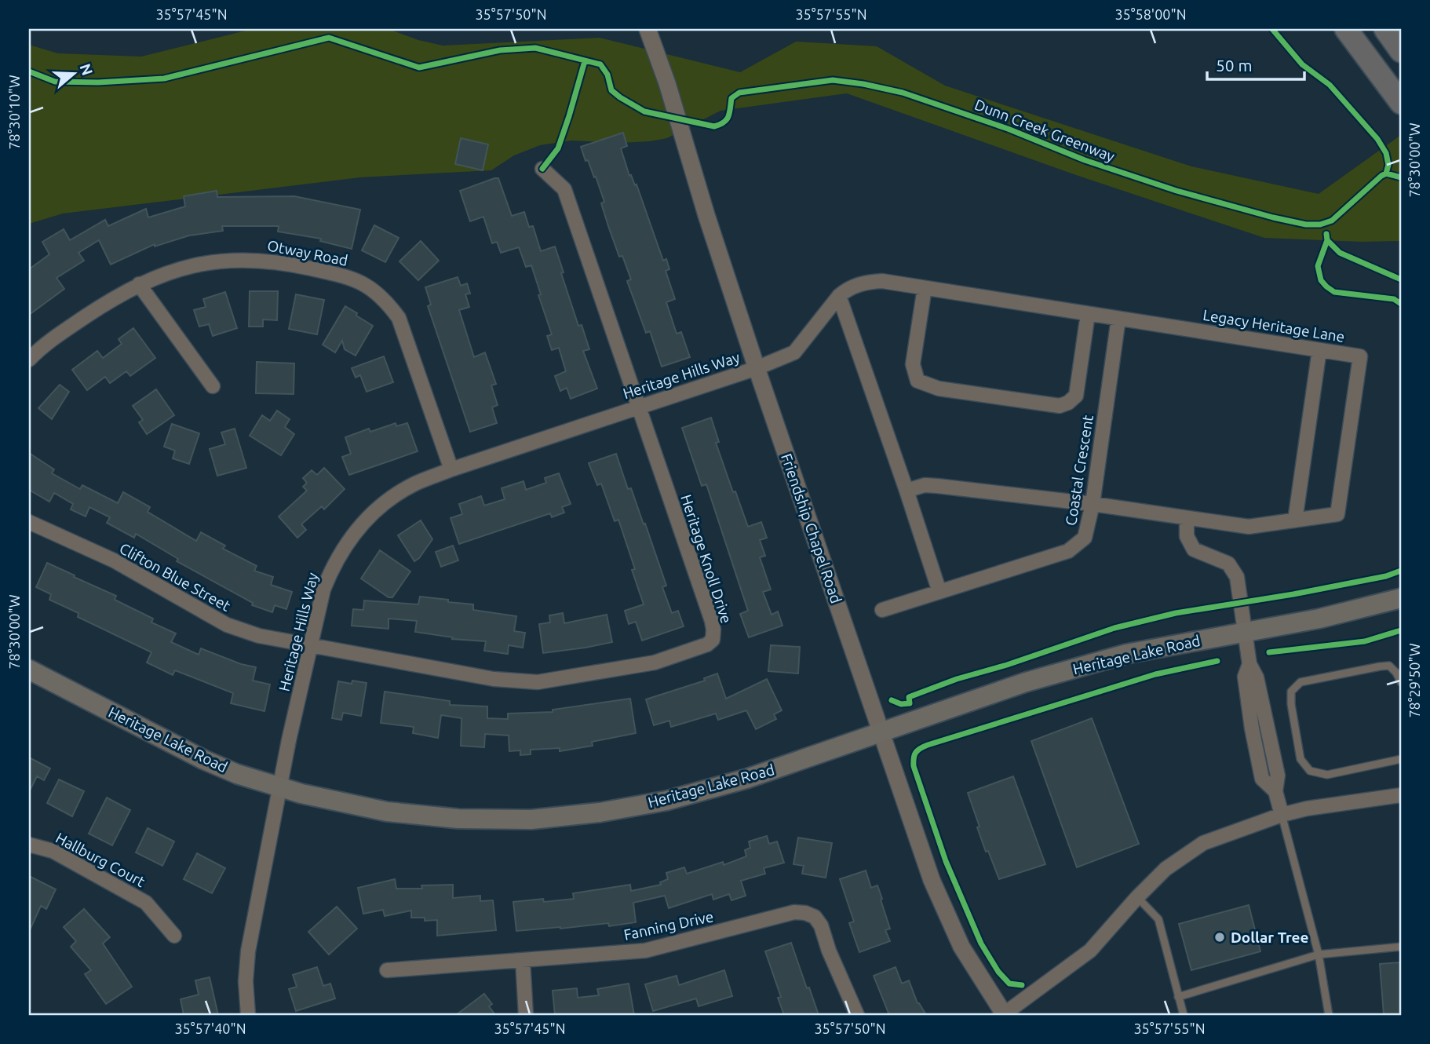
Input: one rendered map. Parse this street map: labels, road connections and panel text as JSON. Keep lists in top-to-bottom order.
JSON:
{
  "streets": {
    "main road": ["Heritage Lake Road"],
    "street": [
      "Otway Road",
      "Legacy Heritage Lane",
      "Heritage Hills Way",
      "Coastal Crescent",
      "Friendship Chapel Road",
      "Heritage Knoll Drive",
      "Clifton Blue Street",
      "Hallburg Court",
      "Fanning Drive"
    ],
    "cycle path": ["Dunn Creek Greenway"]
  },
  "crossings": [
    ["Otway Road", "Heritage Hills Way"],
    ["Legacy Heritage Lane", "Heritage Hills Way"],
    ["Legacy Heritage Lane", "Coastal Crescent"],
    ["Legacy Heritage Lane", "Friendship Chapel Road"],
    ["Heritage Hills Way", "Friendship Chapel Road"],
    ["Heritage Hills Way", "Heritage Knoll Drive"],
    ["Heritage Hills Way", "Clifton Blue Street"],
    ["Heritage Hills Way", "Heritage Lake Road"],
    ["Friendship Chapel Road", "Heritage Lake Road"],
    ["Heritage Knoll Drive", "Clifton Blue Street"]
  ],
  "places": ["Dollar Tree"],
  "scale_bar": "50 m",
  "north": "right",
  "coordinates": [
    "35°57'45\"N",
    "35°57'50\"N",
    "35°57'55\"N",
    "35°58'00\"N",
    "78°30'10\"W",
    "78°30'00\"W",
    "78°29'50\"W",
    "35°57'40\"N"
  ]
}
